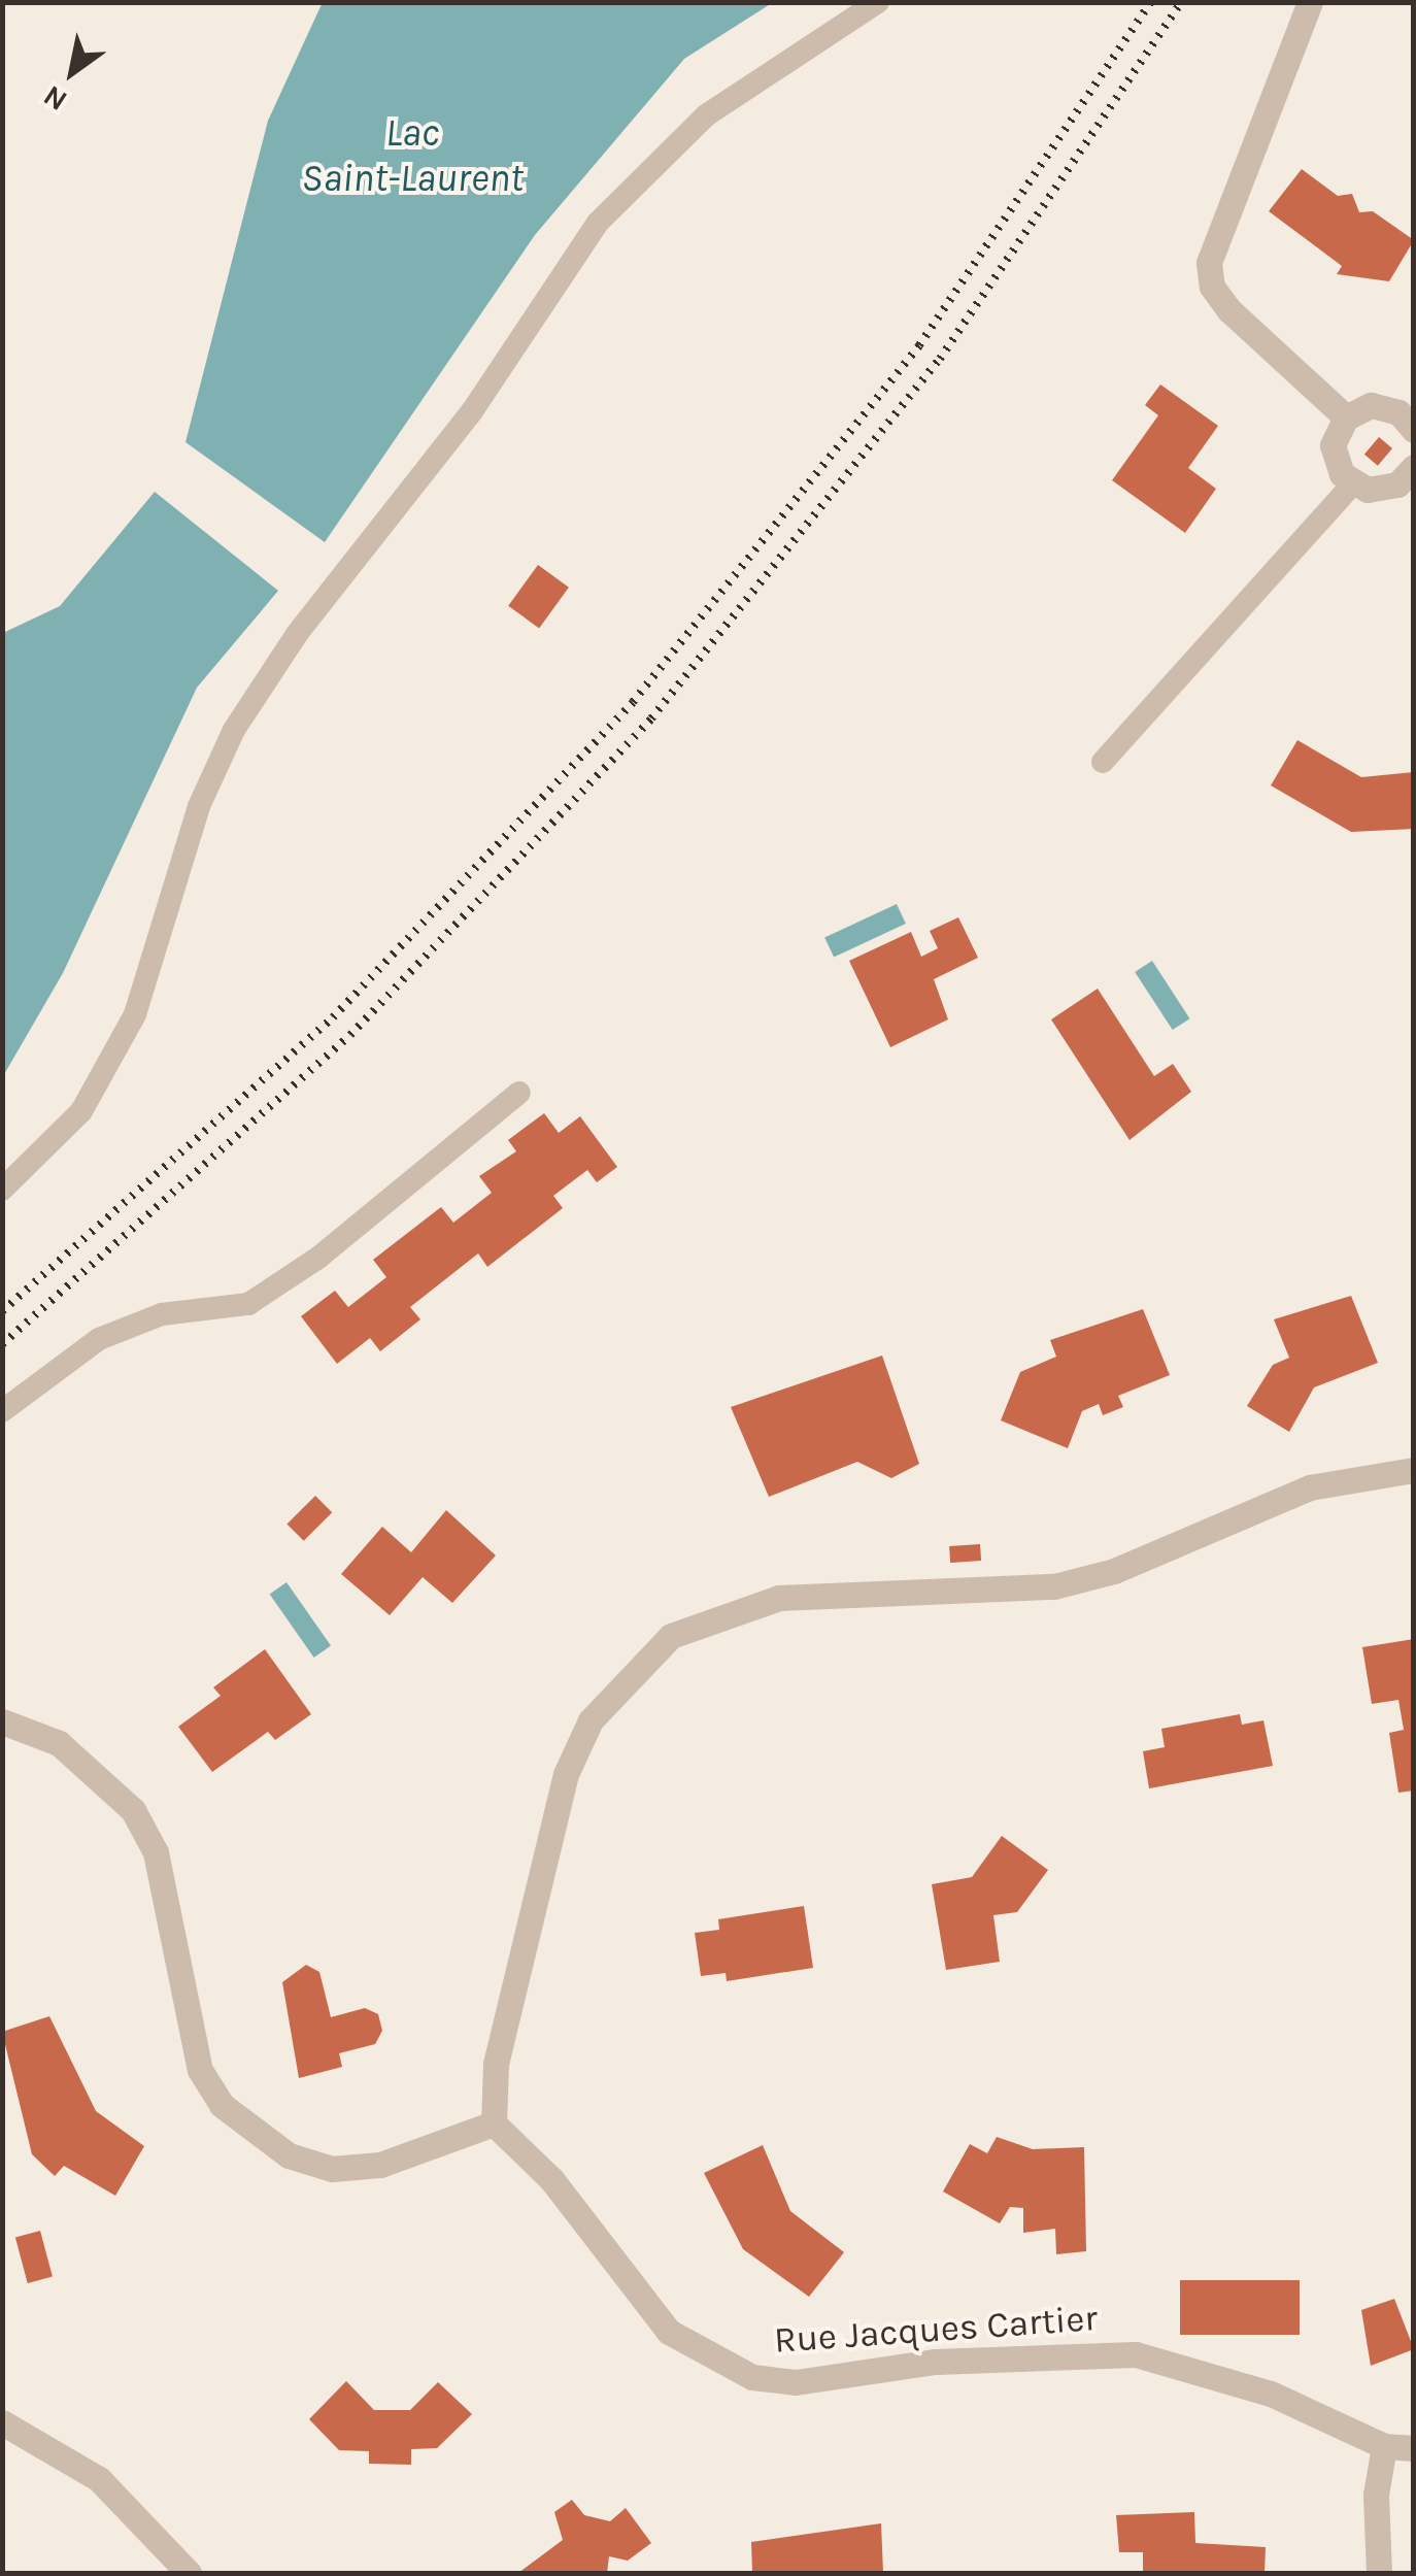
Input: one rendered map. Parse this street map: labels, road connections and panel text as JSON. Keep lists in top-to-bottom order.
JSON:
{
  "streets": {
    "street": ["Rue Jacques Cartier"]
  },
  "water": ["Lac Saint-Laurent"],
  "north": "bottom left"
}
